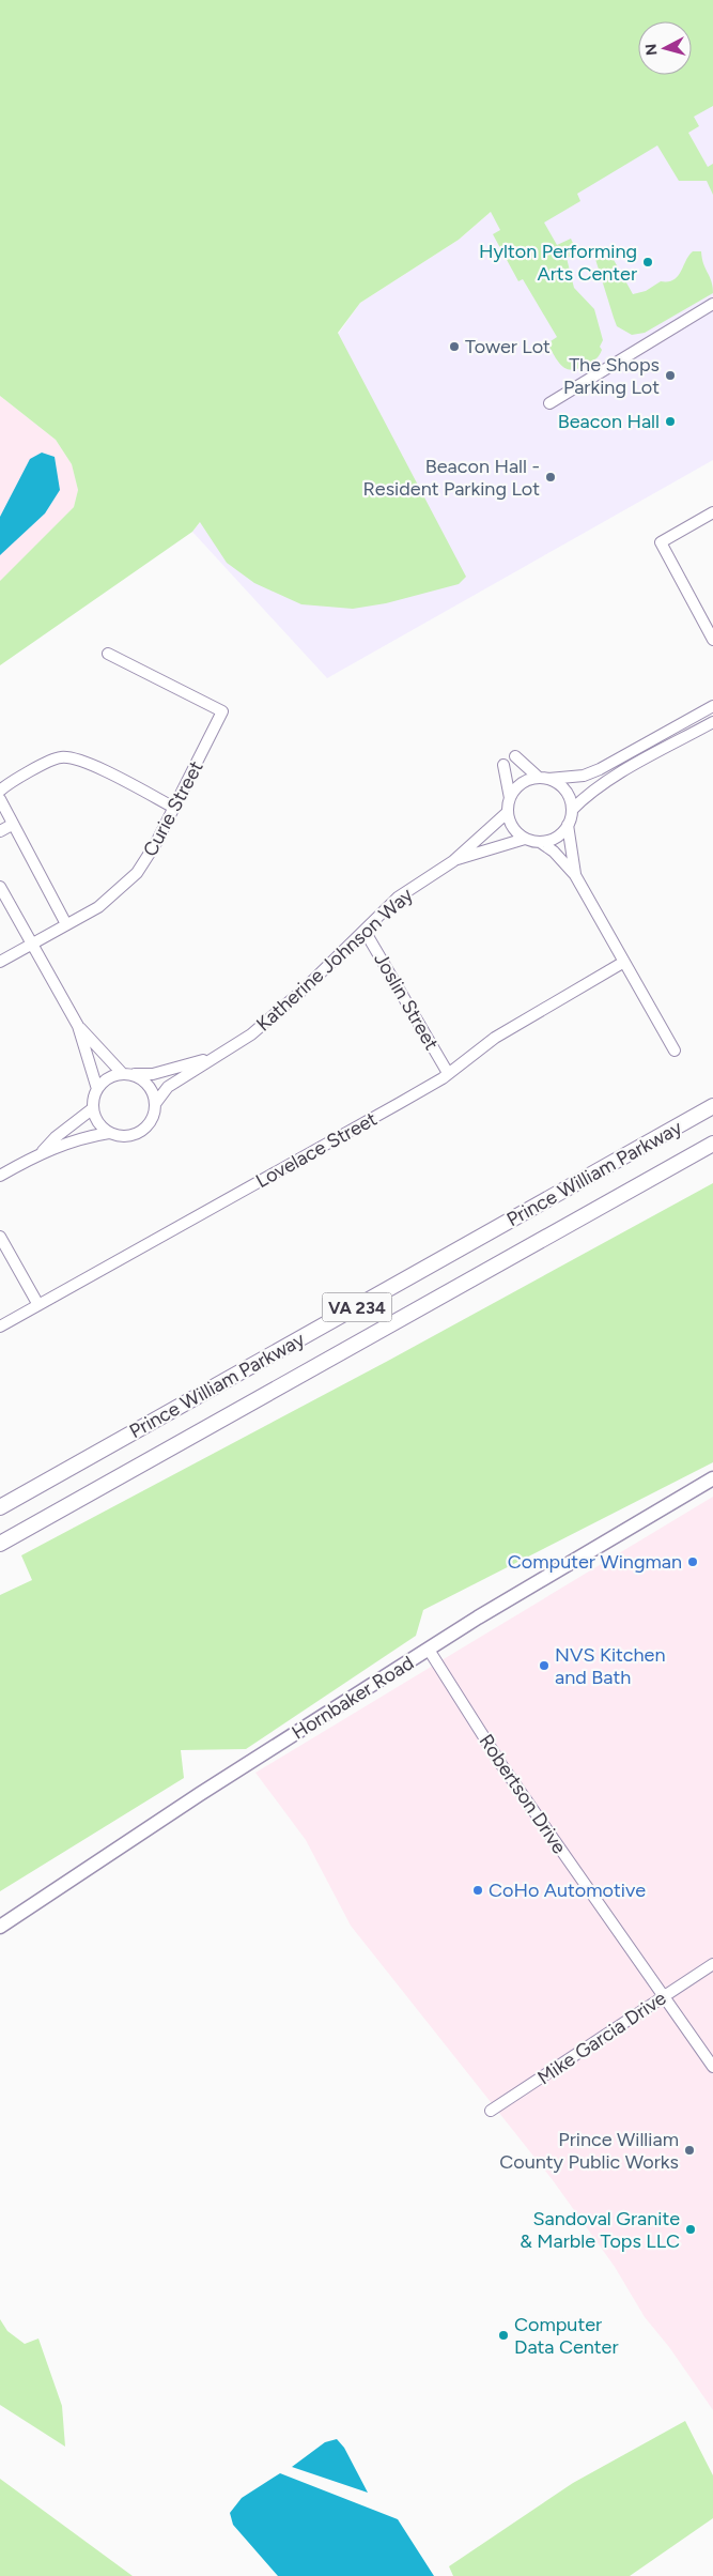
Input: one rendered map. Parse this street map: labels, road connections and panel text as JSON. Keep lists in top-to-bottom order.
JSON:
{
  "streets": {
    "highway": ["Prince William Parkway", "VA 234"],
    "main road": ["Hornbaker Road"],
    "street": [
      "Curie Street",
      "Katherine Johnson Way",
      "Joslin Street",
      "Lovelace Street",
      "Robertson Drive",
      "Mike Garcia Drive"
    ]
  },
  "crossings": [
    ["Katherine Johnson Way", "Joslin Street"],
    ["Joslin Street", "Lovelace Street"],
    ["Hornbaker Road", "Robertson Drive"],
    ["Robertson Drive", "Mike Garcia Drive"]
  ],
  "places": [
    "Hylton Performing Arts Center",
    "Tower Lot",
    "The Shops Parking Lot",
    "Beacon Hall",
    "Beacon Hall - Resident Parking Lot",
    "Computer Wingman",
    "NVS Kitchen and Bath",
    "CoHo Automotive",
    "Prince William County Public Works",
    "Sandoval Granite & Marble Tops LLC",
    "Computer Data Center"
  ],
  "north": "left"
}
